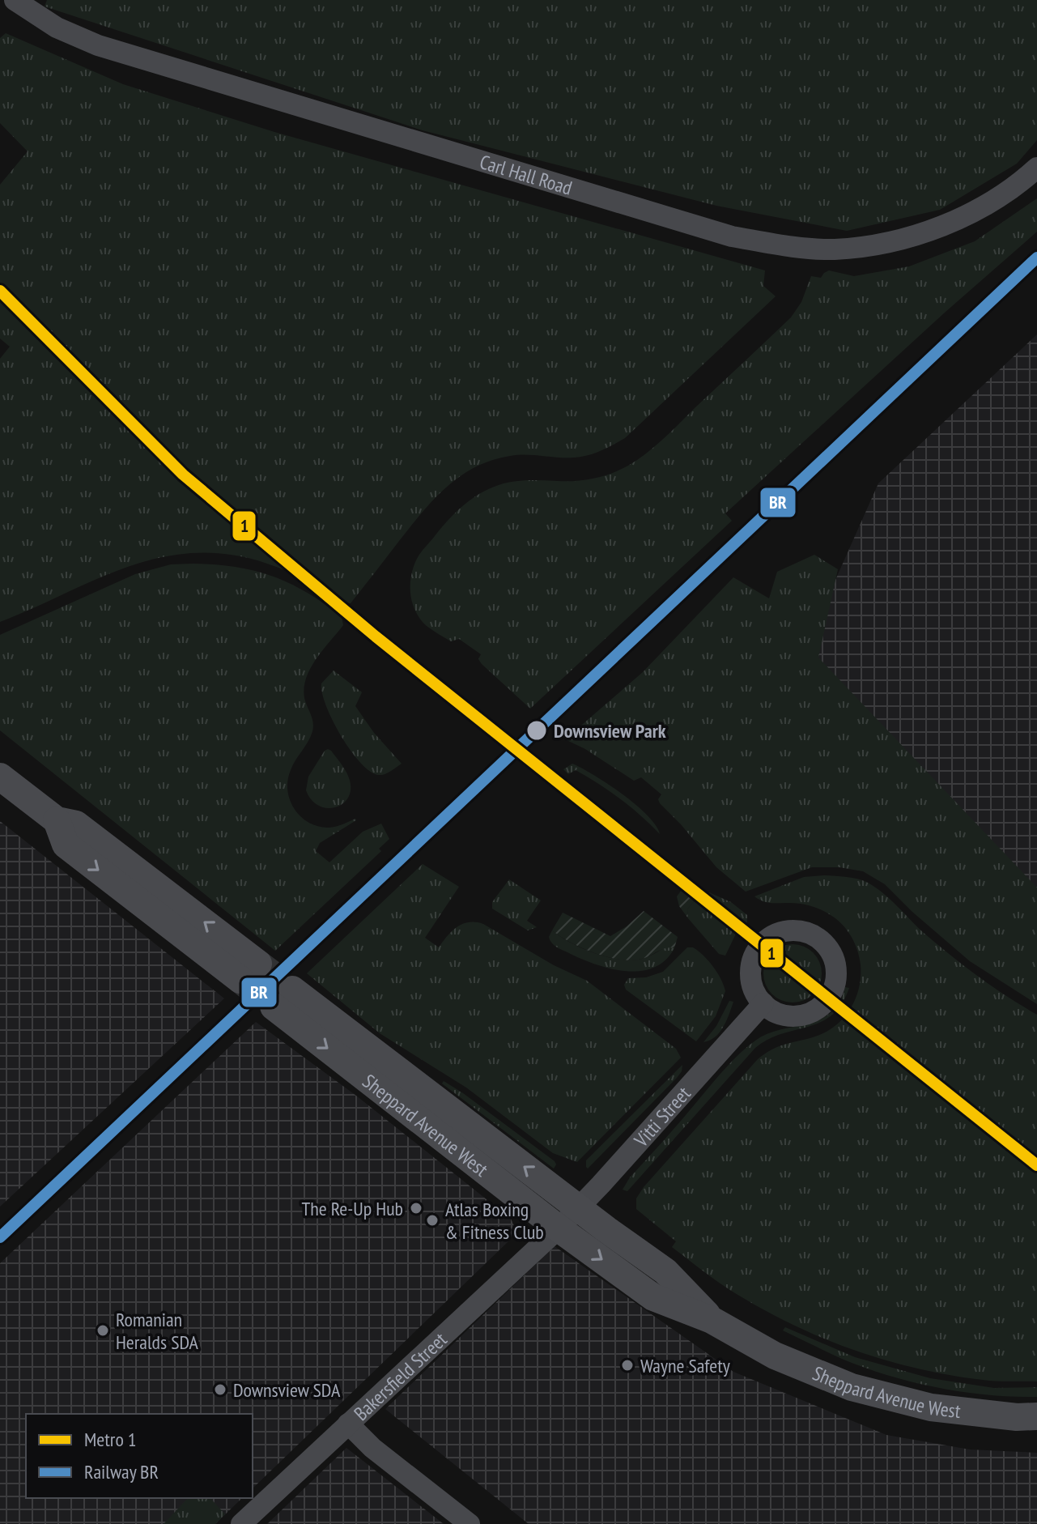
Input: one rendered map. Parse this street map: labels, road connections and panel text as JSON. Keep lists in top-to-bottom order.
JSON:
{
  "streets": {
    "main road": ["Sheppard Avenue West"],
    "street": ["Carl Hall Road", "Vitti Street", "Bakersfield Street"]
  },
  "crossings": [
    ["Vitti Street", "Sheppard Avenue West"],
    ["Vitti Street", "Bakersfield Street"],
    ["Sheppard Avenue West", "Bakersfield Street"]
  ],
  "places": [
    "Downsview Park",
    "The Re-Up Hub",
    "Atlas Boxing & Fitness Club",
    "Romanian Heralds SDA",
    "Wayne Safety",
    "Downsview SDA"
  ],
  "lines": ["rail line BR", "metro line 1"],
  "legend": ["Metro 1", "Railway BR"]
}
